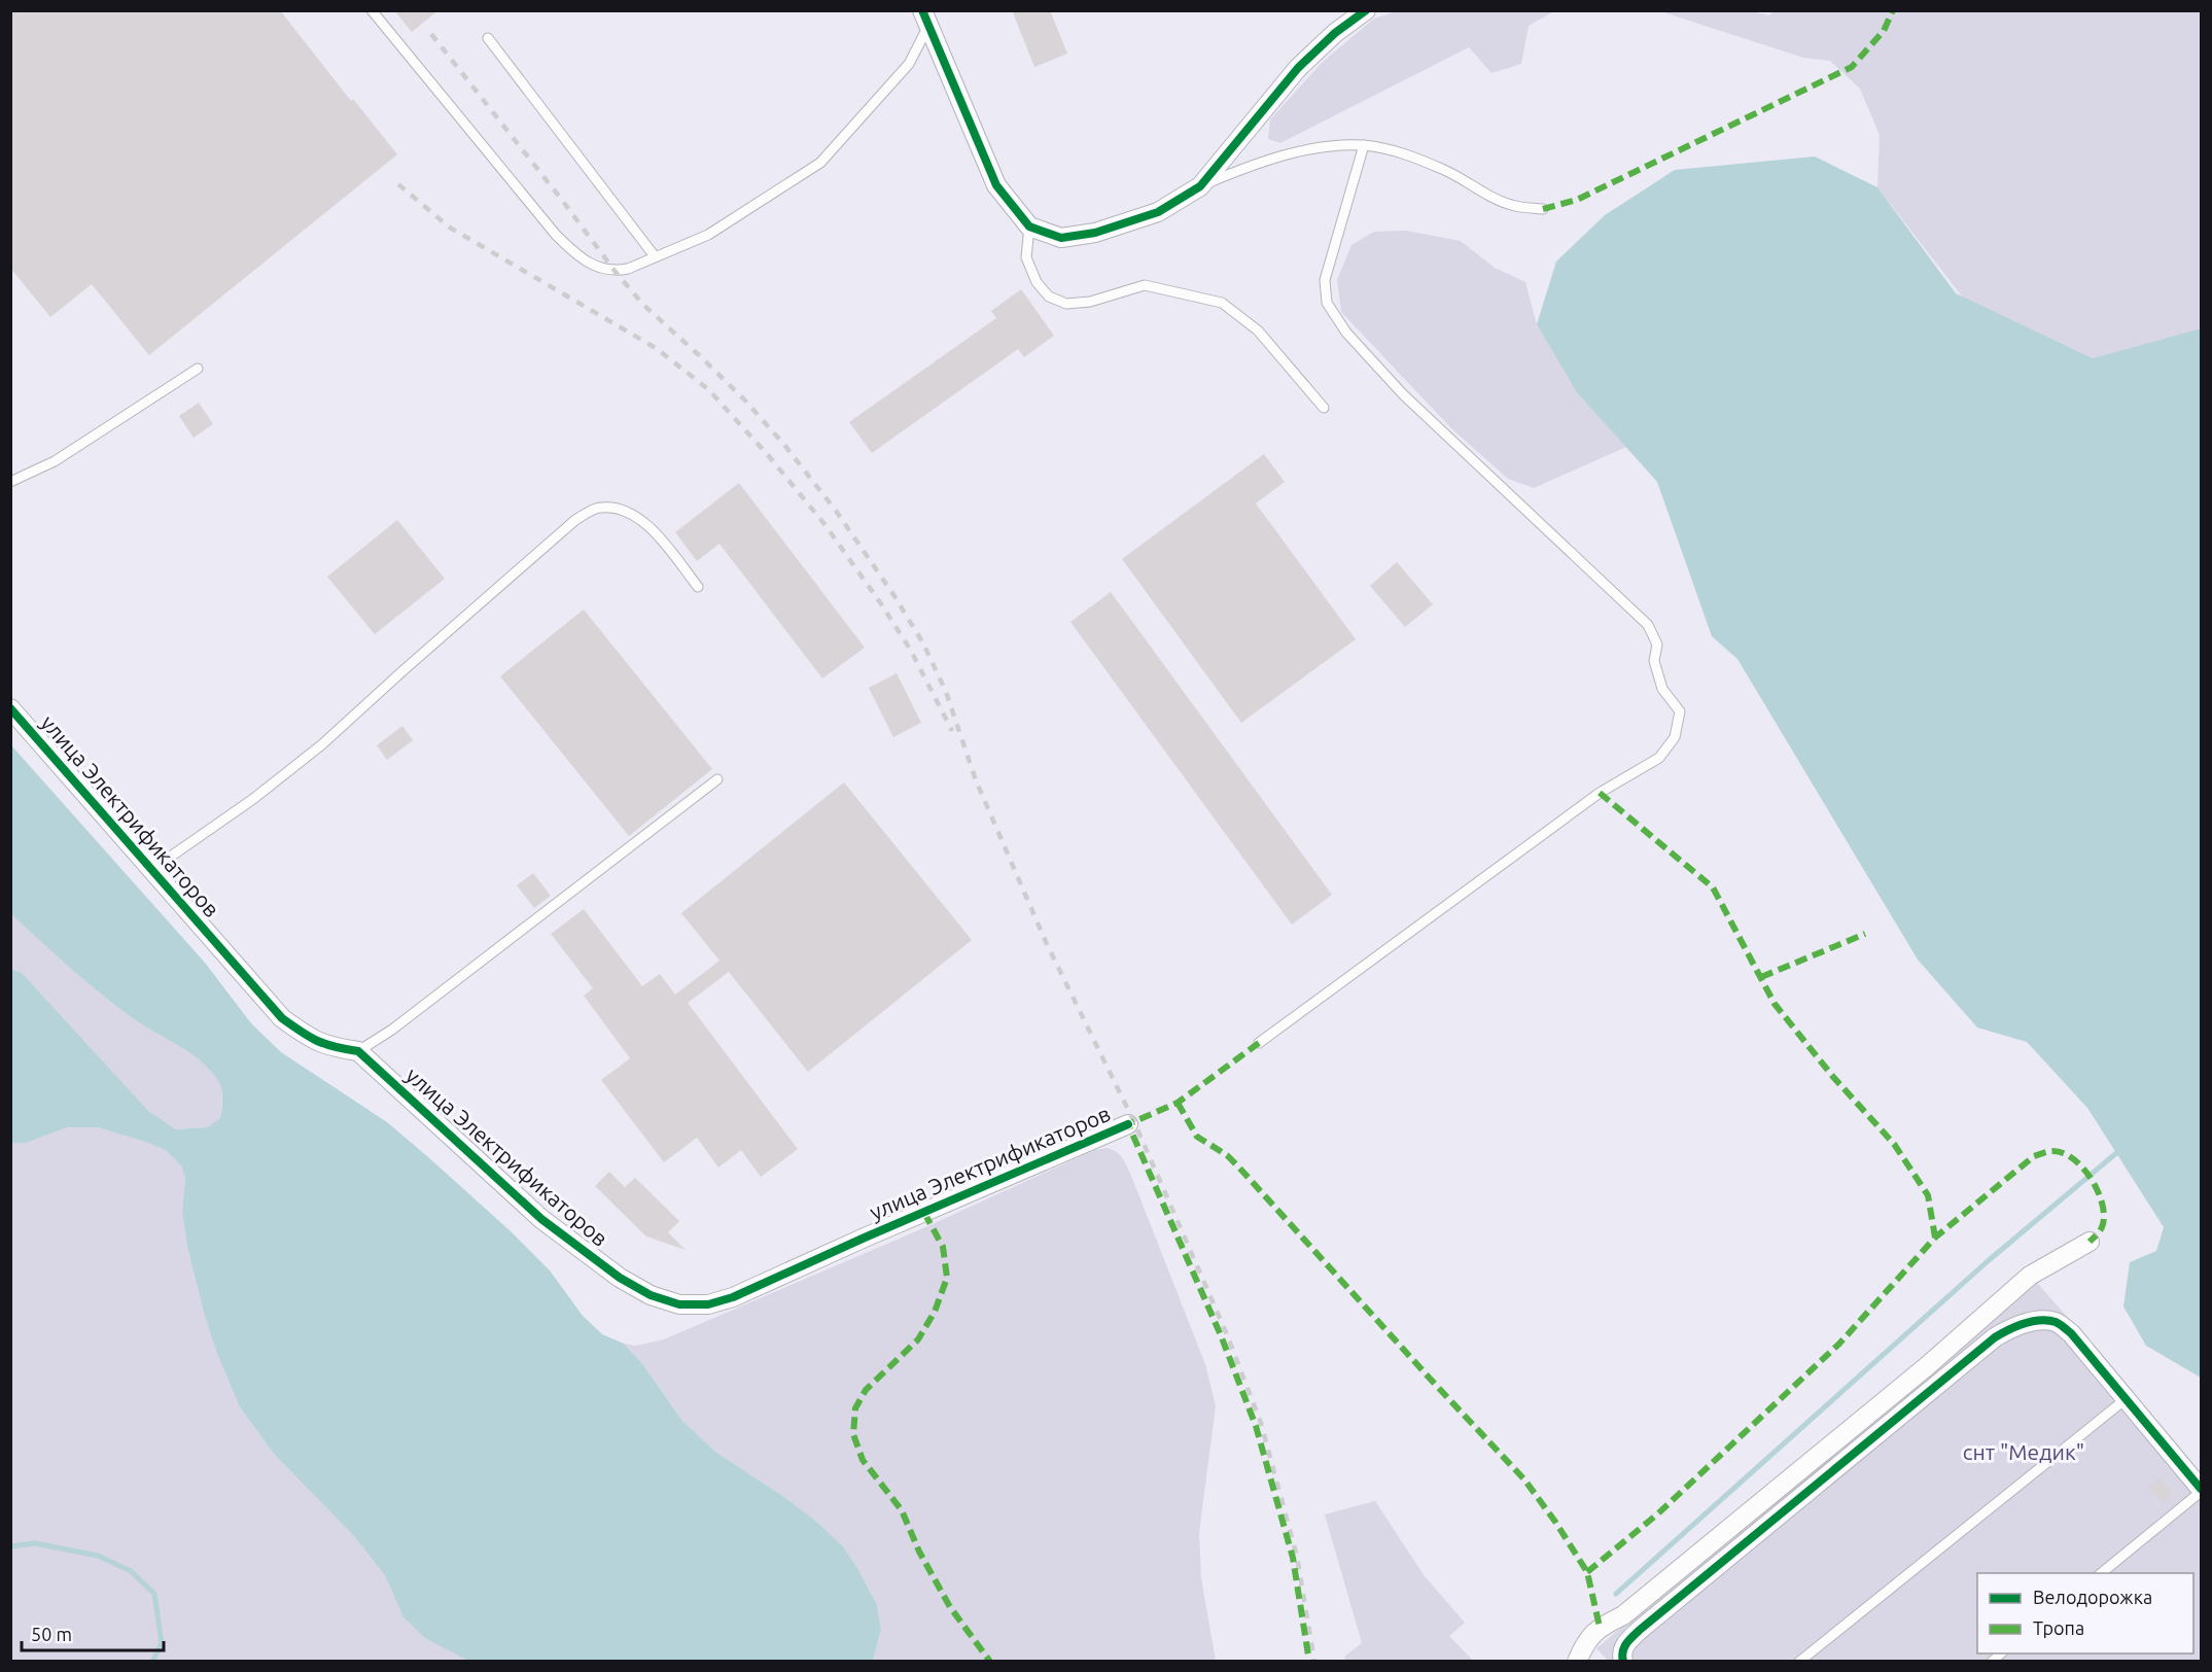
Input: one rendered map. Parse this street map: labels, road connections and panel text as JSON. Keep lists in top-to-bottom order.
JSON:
{
  "streets": {
    "street": ["улица Электрификаторов"]
  },
  "parks": ["снт \"Медик\""],
  "legend": ["Велодорожка", "Тропа"],
  "scale_bar": "50 m"
}
